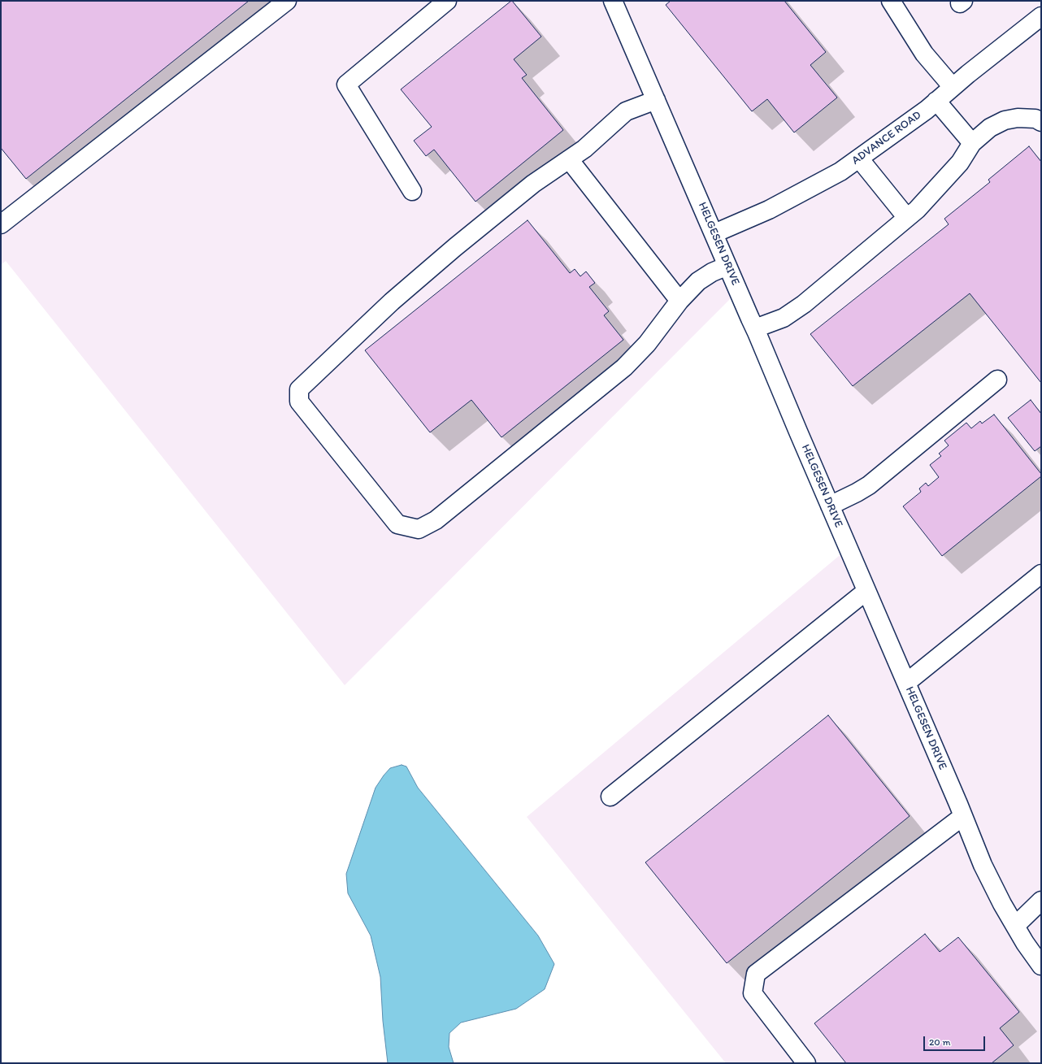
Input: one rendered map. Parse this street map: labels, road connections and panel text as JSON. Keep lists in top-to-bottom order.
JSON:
{
  "streets": {
    "street": ["ADVANCE ROAD", "HELGESEN DRIVE"]
  },
  "crossings": [
    ["ADVANCE ROAD", "HELGESEN DRIVE"]
  ],
  "scale_bar": "20 m"
}
